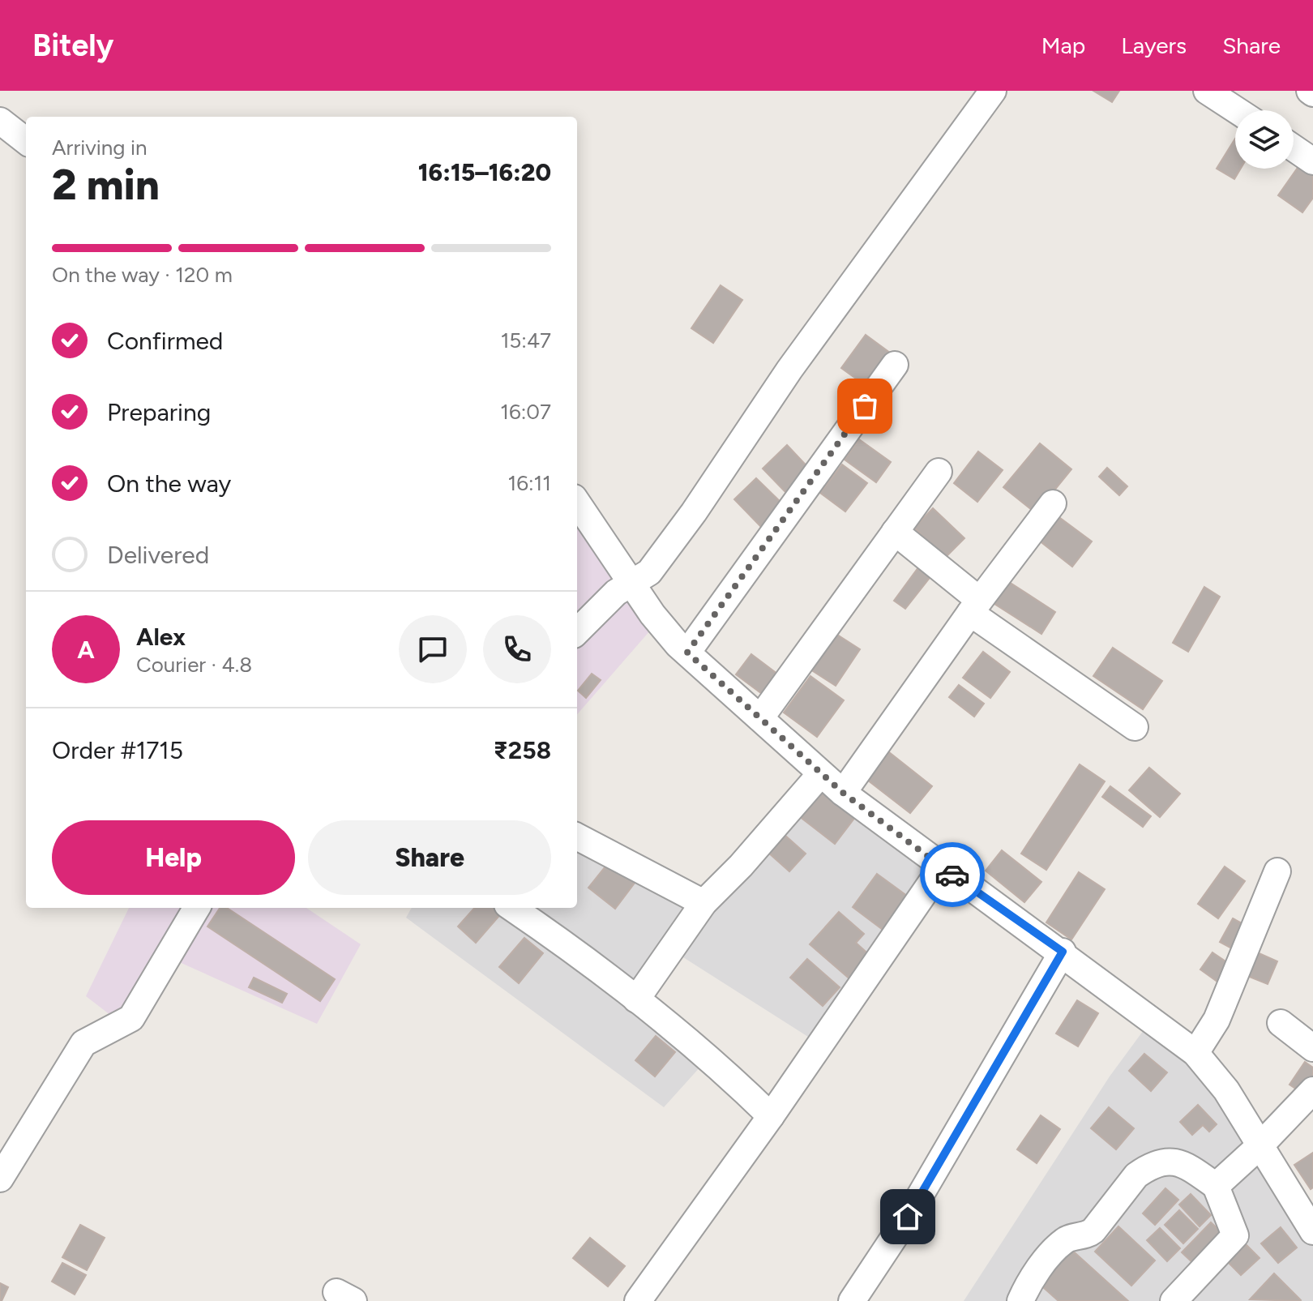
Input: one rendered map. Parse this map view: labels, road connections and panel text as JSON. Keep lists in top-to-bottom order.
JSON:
{
  "page": {
    "header": "Bitely",
    "nav": ["Map", "Layers", "Share"],
    "heading": ["2 min", "Arriving in", "16:15–16:20"],
    "panel": [
      "Alex",
      "Courier · 4.8",
      "Order #1715",
      "₹258"
    ],
    "bar": "On the way · 120 m",
    "list": [
      ["Confirmed", "15:47"],
      ["Preparing", "16:07"],
      ["On the way", "16:11"],
      "Delivered"
    ],
    "round": "A",
    "buttons": ["Help", "Share"]
  }
}
